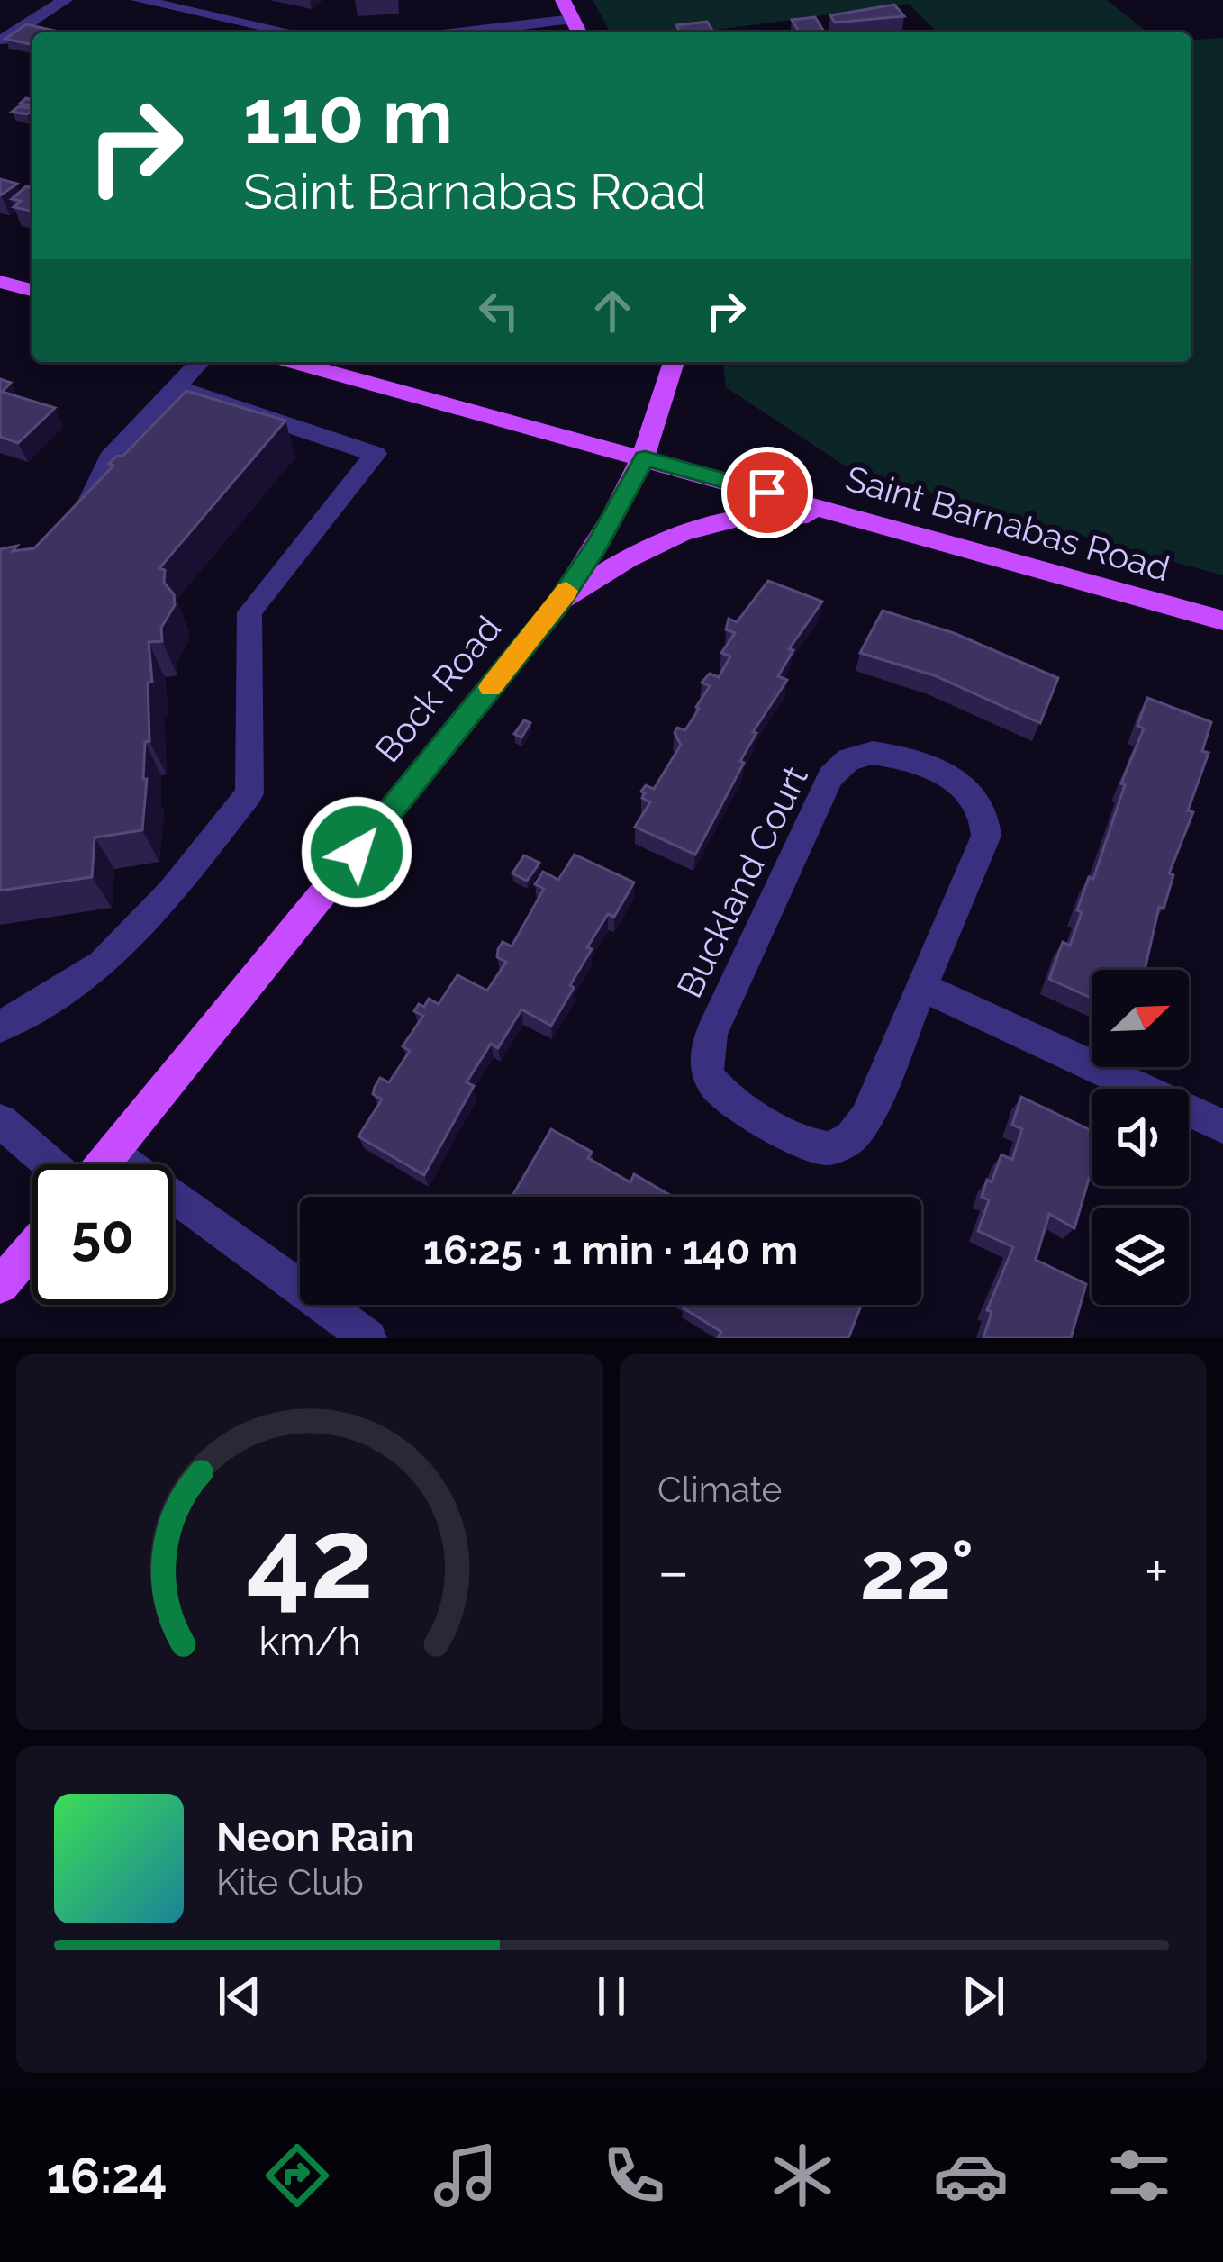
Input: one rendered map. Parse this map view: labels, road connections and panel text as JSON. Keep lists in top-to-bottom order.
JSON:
{
  "streets": {
    "main road": ["Saint Barnabas Road", "Bock Road"],
    "street": ["Buckland Court"]
  },
  "crossings": [
    ["Saint Barnabas Road", "Bock Road"]
  ],
  "north": "top right",
  "page": {
    "turn": ["110 m", "Saint Barnabas Road"],
    "limit": "50",
    "trip": "16:25 · 1 min · 140 m",
    "tile": "Climate",
    "heat": ["−", "22°", "+"],
    "song": ["Neon Rain", "Kite Club"],
    "tabs": "16:24",
    "gauge": ["42", "km/h"]
  }
}
